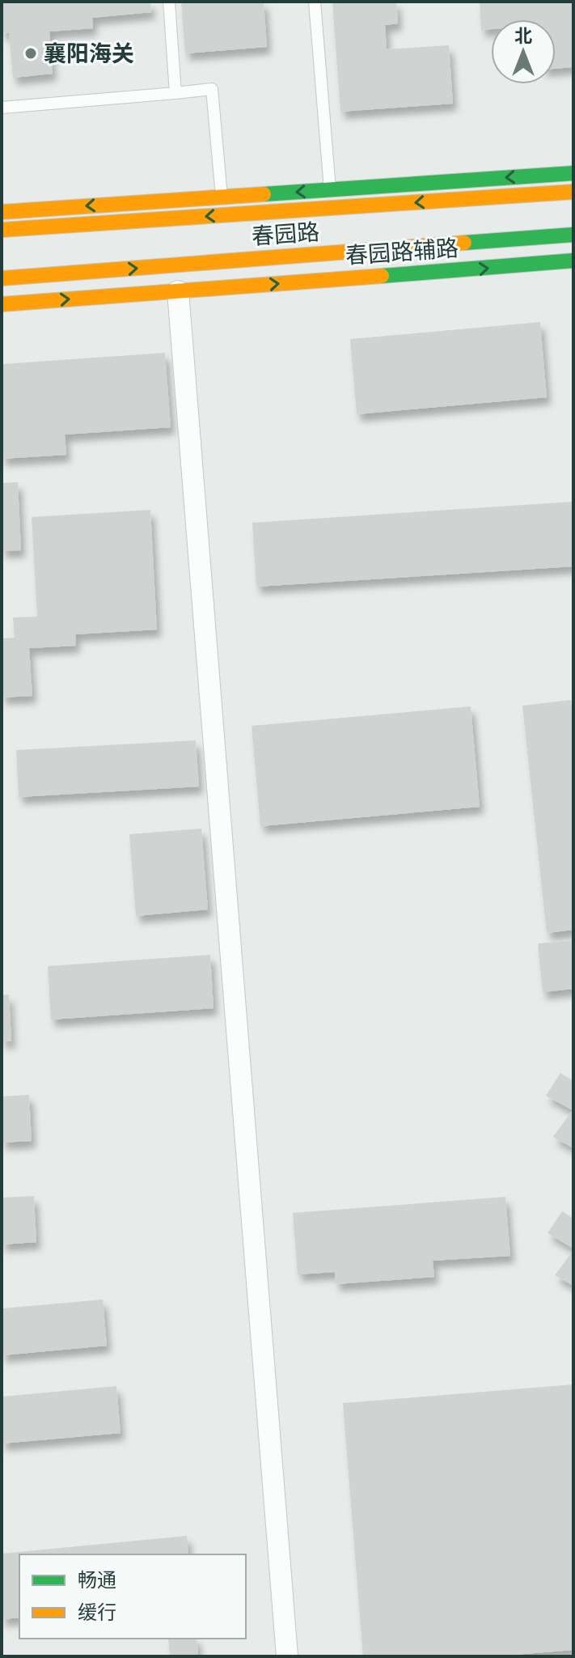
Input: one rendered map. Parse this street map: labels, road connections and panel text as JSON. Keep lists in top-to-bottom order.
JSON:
{
  "streets": {
    "street": ["春园路", "春园路辅路"]
  },
  "places": ["襄阳海关"],
  "legend": ["畅通", "缓行"],
  "north": "top"
}
